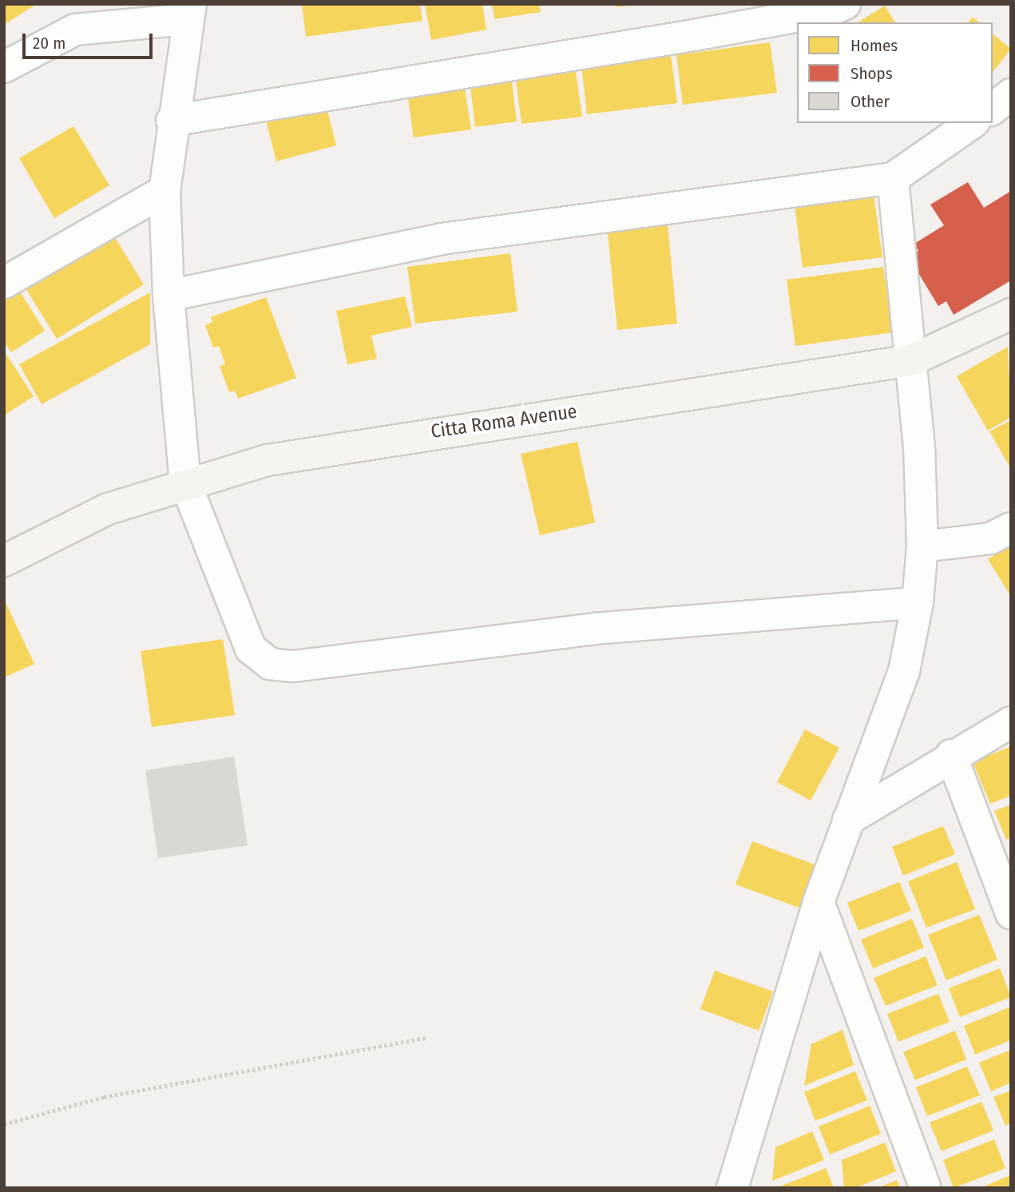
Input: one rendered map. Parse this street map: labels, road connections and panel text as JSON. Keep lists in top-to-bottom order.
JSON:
{
  "streets": {
    "street": ["Citta Roma Avenue"]
  },
  "legend": ["Homes", "Shops", "Other"],
  "scale_bar": "20 m"
}
